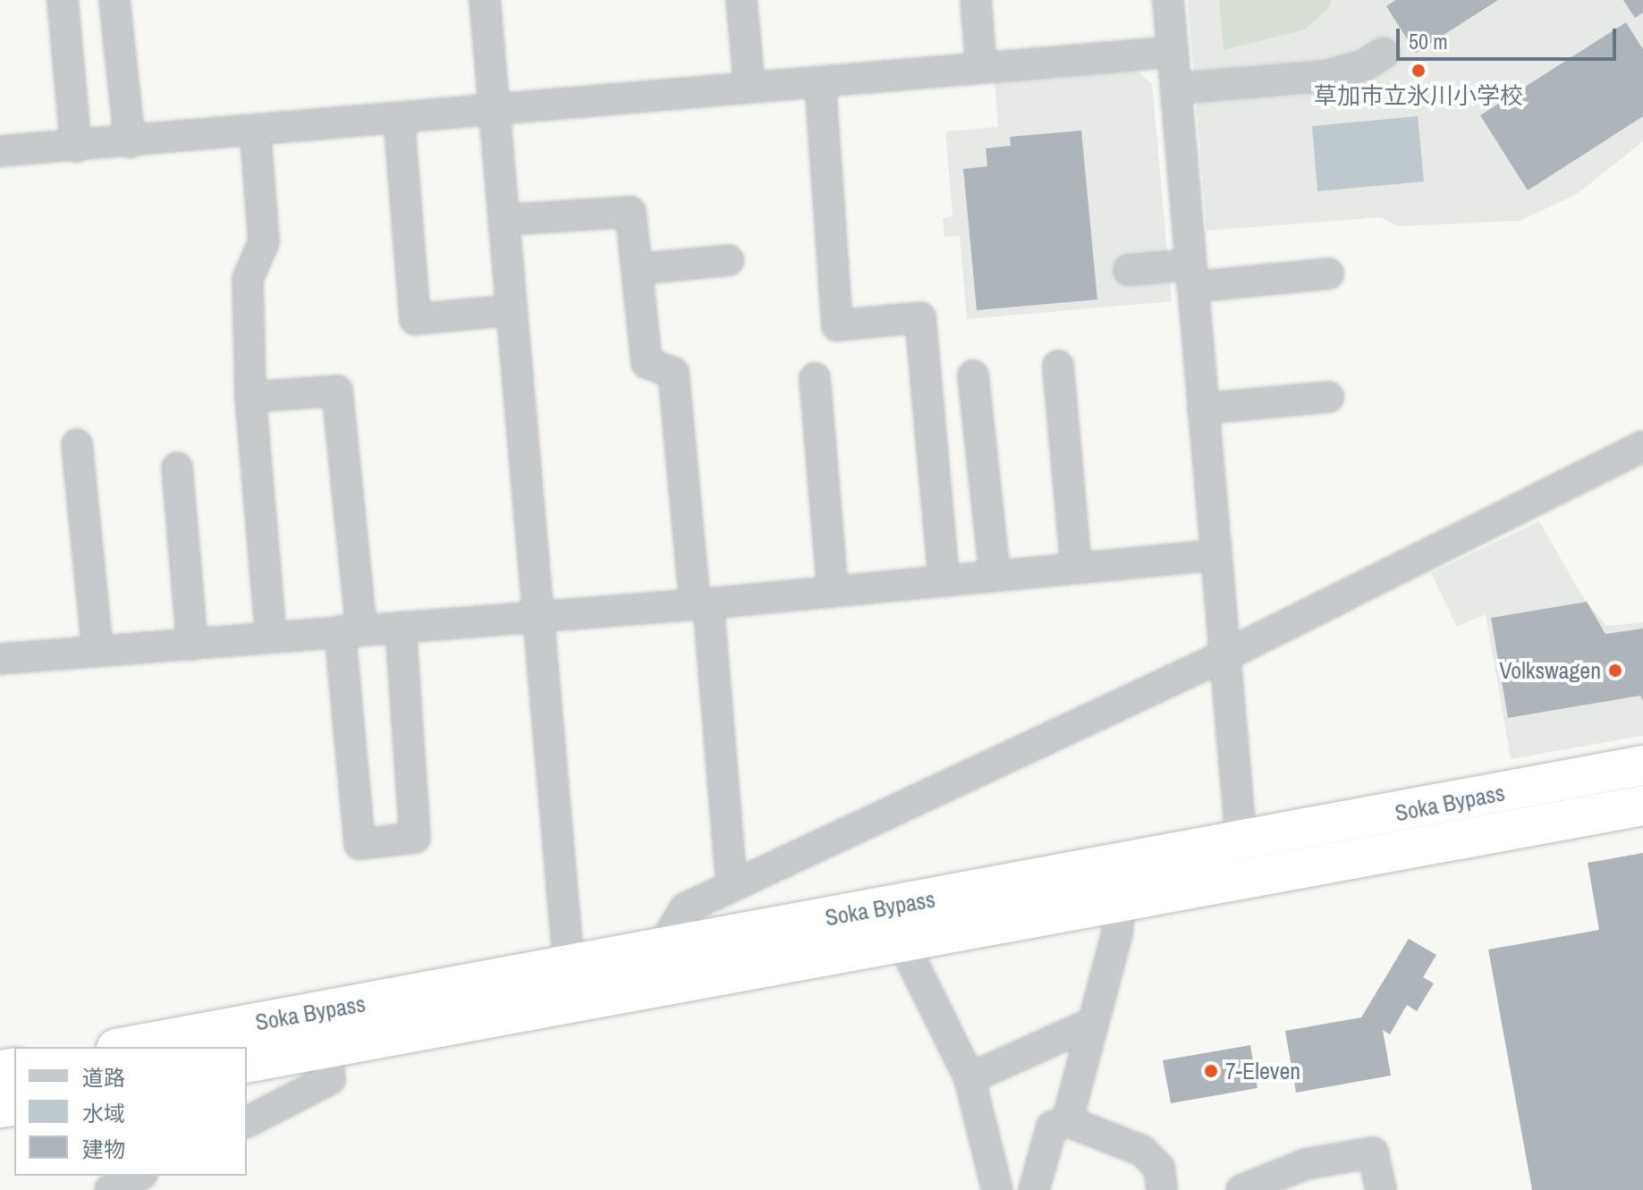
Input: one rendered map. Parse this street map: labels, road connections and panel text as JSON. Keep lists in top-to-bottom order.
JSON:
{
  "streets": {
    "highway": ["Soka Bypass"]
  },
  "places": ["草加市立氷川小学校", "Volkswagen", "7-Eleven"],
  "legend": ["道路", "水域", "建物"],
  "scale_bar": "50 m"
}
